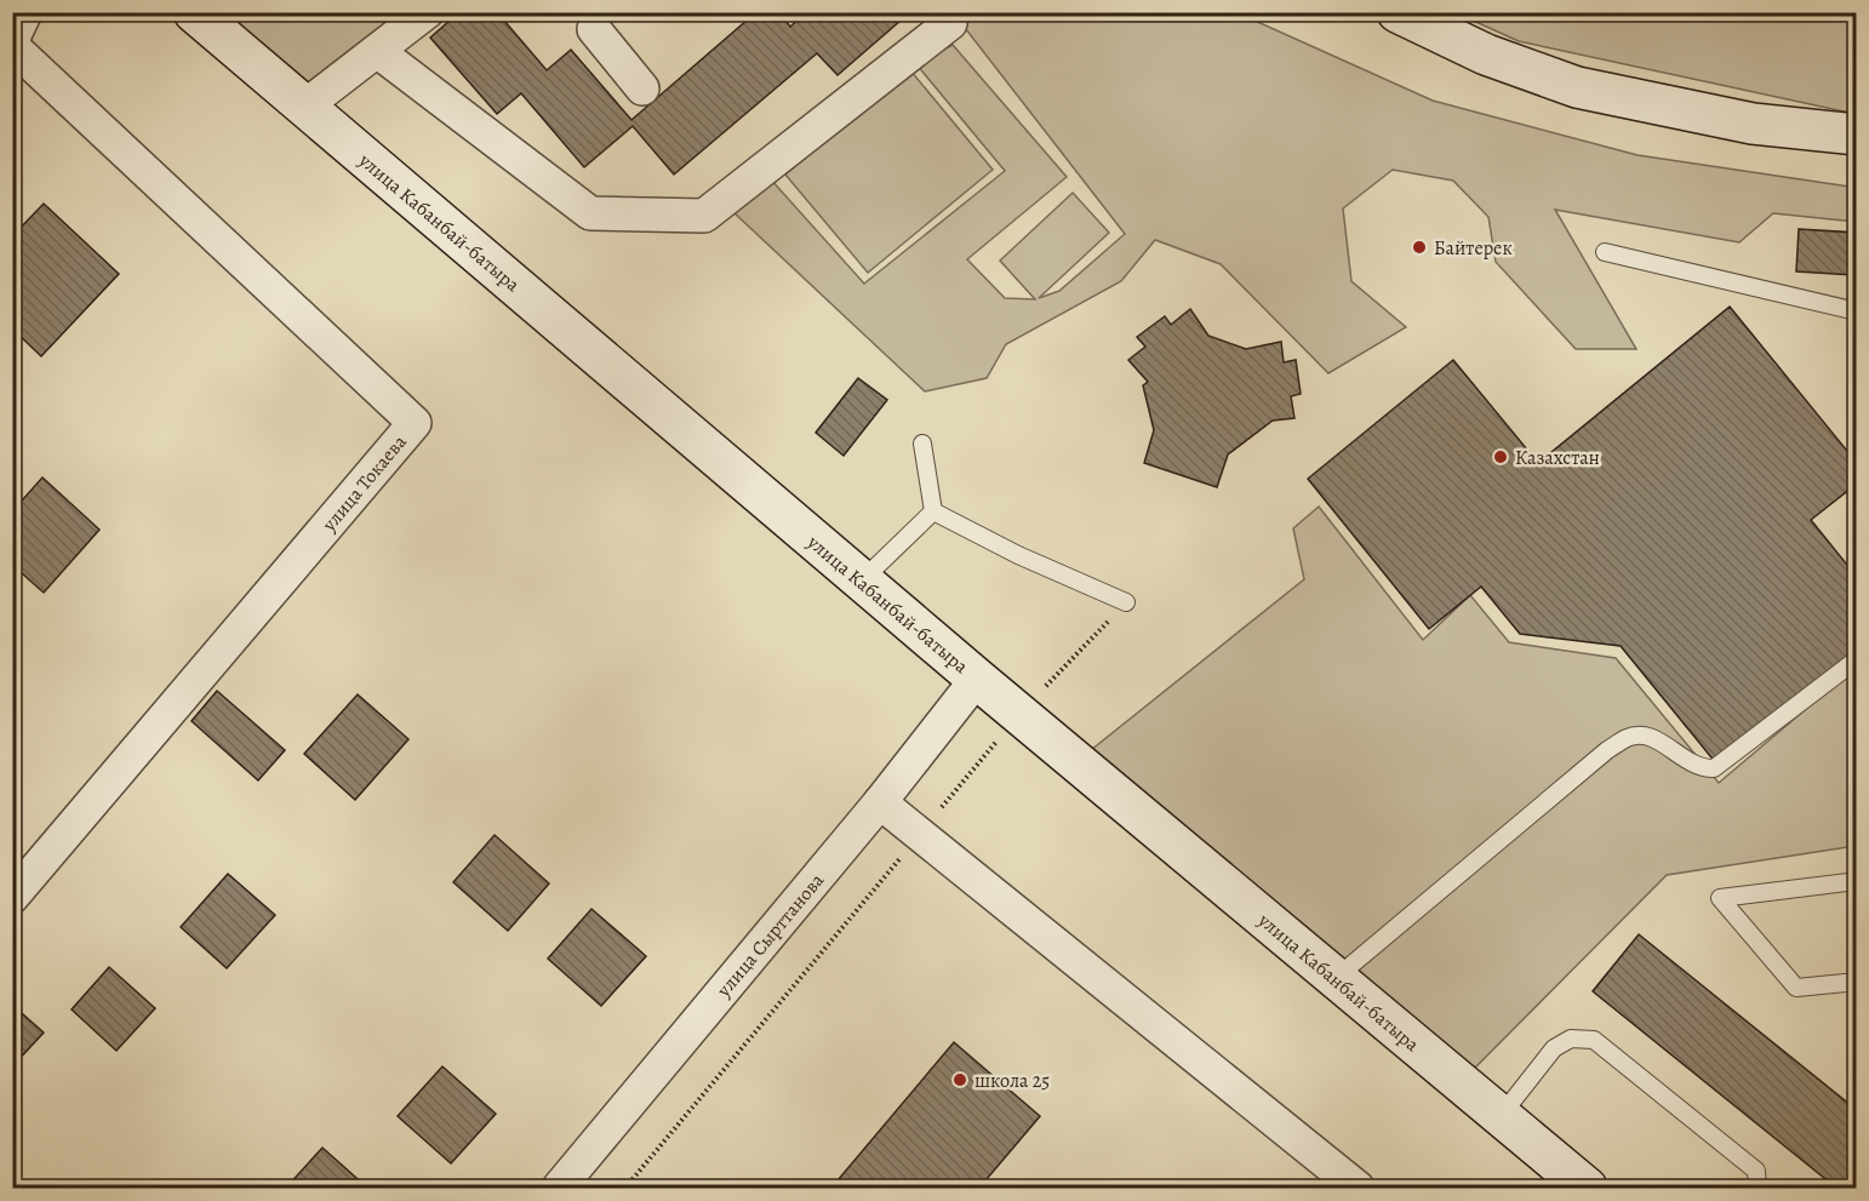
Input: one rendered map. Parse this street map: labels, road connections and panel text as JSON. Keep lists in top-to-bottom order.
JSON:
{
  "streets": {
    "main road": ["улица Кабанбай-батыра"],
    "street": ["улица Токаева", "улица Сырттанова"]
  },
  "crossings": [
    ["улица Кабанбай-батыра", "улица Сырттанова"]
  ],
  "places": ["Байтерек", "Казахстан", "школа 25"]
}
